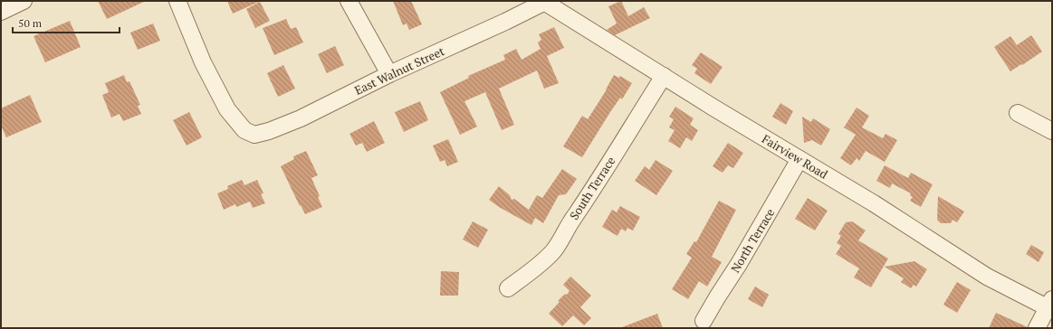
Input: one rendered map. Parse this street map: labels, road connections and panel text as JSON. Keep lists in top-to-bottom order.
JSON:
{
  "streets": {
    "street": [
      "East Walnut Street",
      "Fairview Road",
      "South Terrace",
      "North Terrace"
    ]
  },
  "crossings": [
    ["East Walnut Street", "Fairview Road"],
    ["Fairview Road", "South Terrace"],
    ["Fairview Road", "North Terrace"]
  ],
  "scale_bar": "50 m"
}
